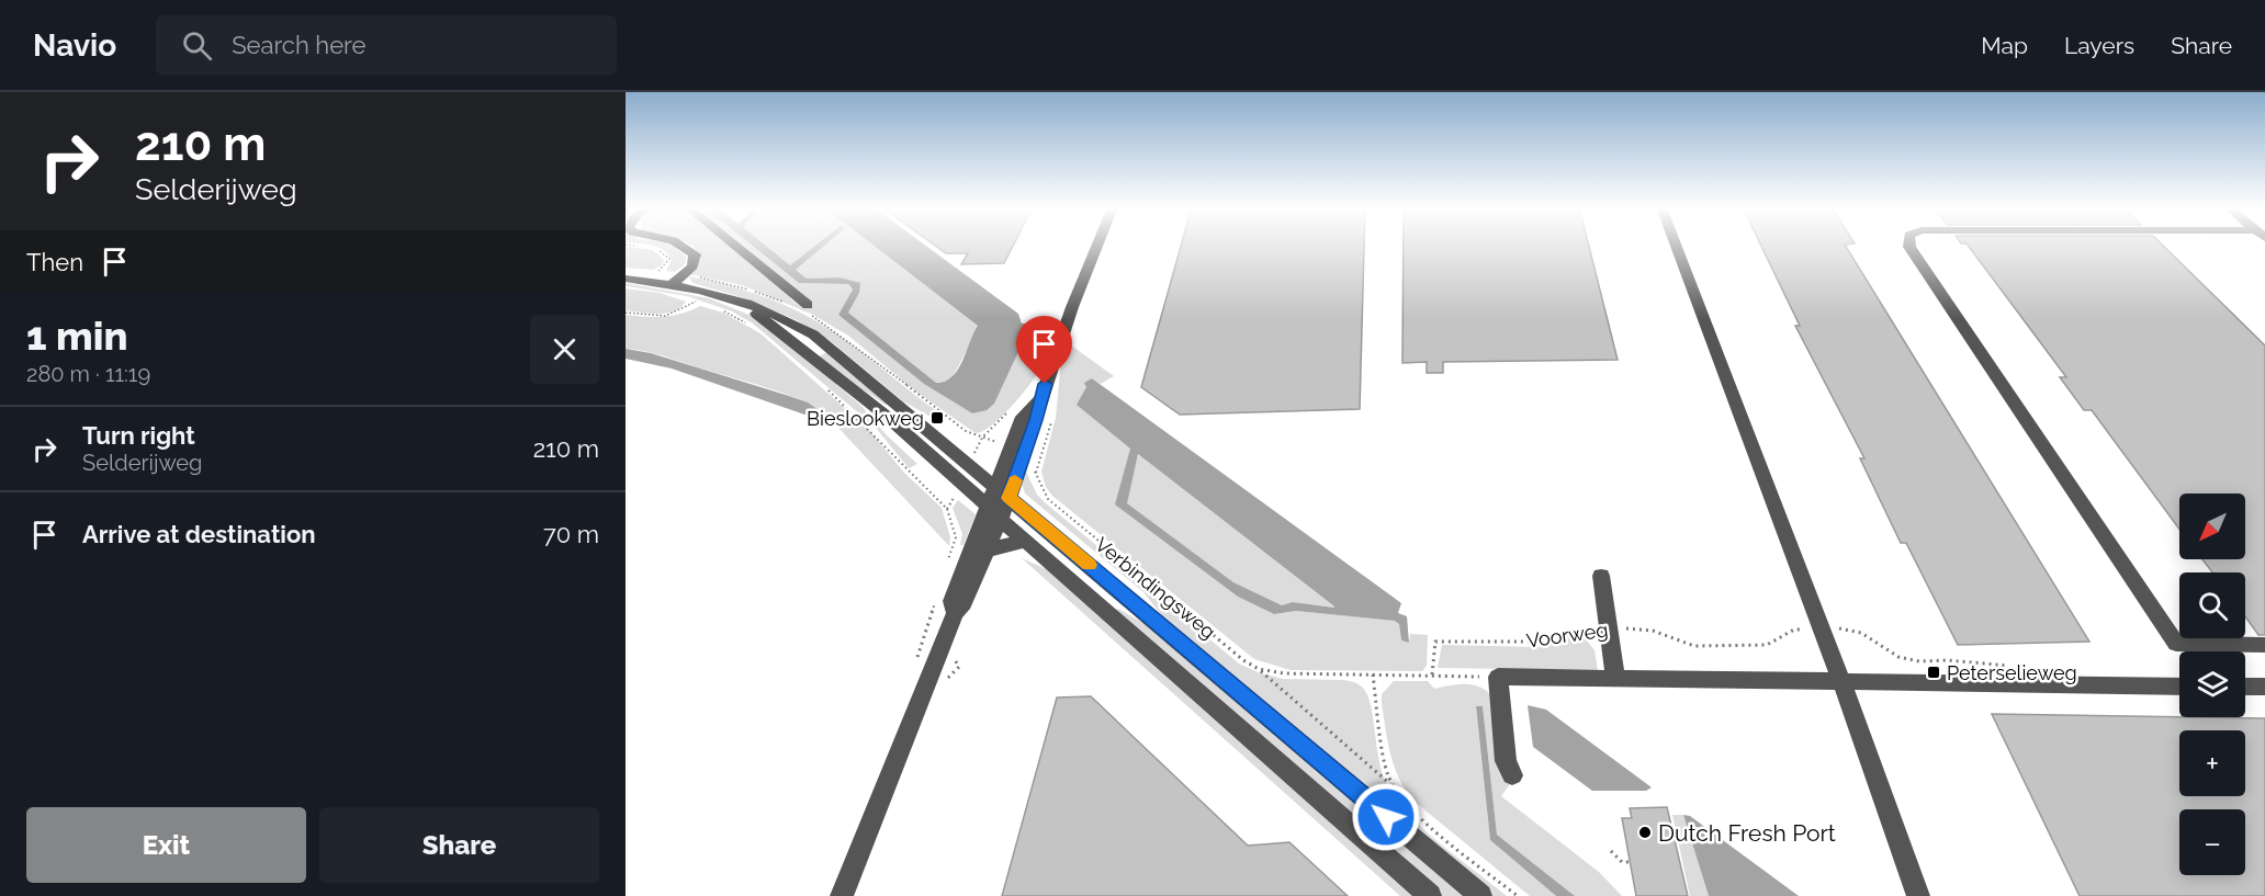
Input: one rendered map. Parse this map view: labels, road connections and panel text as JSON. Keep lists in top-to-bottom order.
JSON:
{
  "streets": {
    "street": ["Verbindingsweg", "Voorweg"]
  },
  "places": {
    "transit": ["Bieslookweg", "Peterselieweg"],
    "other": ["Dutch Fresh Port"]
  },
  "north": "bottom left",
  "page": {
    "header": "Navio",
    "search": "Search here",
    "nav": ["Map", "Layers", "Share"],
    "turn": ["210 m", "Selderijweg"],
    "then": "Then",
    "heading": ["1 min", "280 m · 11:19"],
    "list": [
      {
        "name": "Turn right",
        "note": "Selderijweg",
        "value": "210 m"
      },
      {
        "name": "Arrive at destination",
        "value": "70 m"
      }
    ],
    "map_buttons": ["+", "−"],
    "buttons": ["Exit", "Share"]
  }
}
